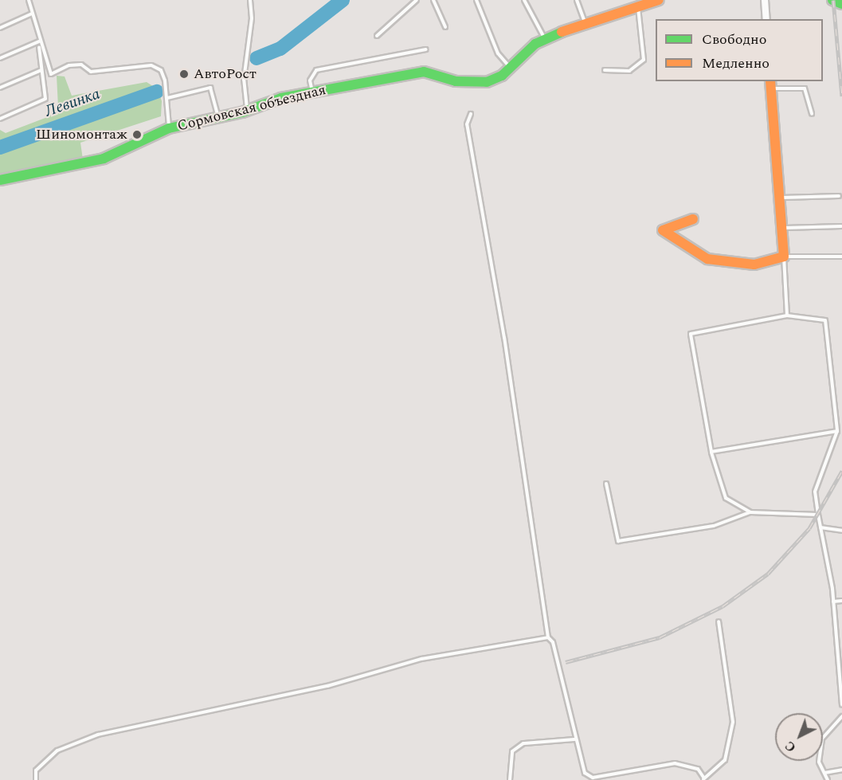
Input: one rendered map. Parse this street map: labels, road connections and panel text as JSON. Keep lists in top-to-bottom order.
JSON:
{
  "streets": {
    "street": ["Сормовская объездная"]
  },
  "water": ["Левинка"],
  "places": ["АвтоРост", "Шиномонтаж"],
  "legend": ["Свободно", "Медленно"],
  "north": "bottom left"
}
